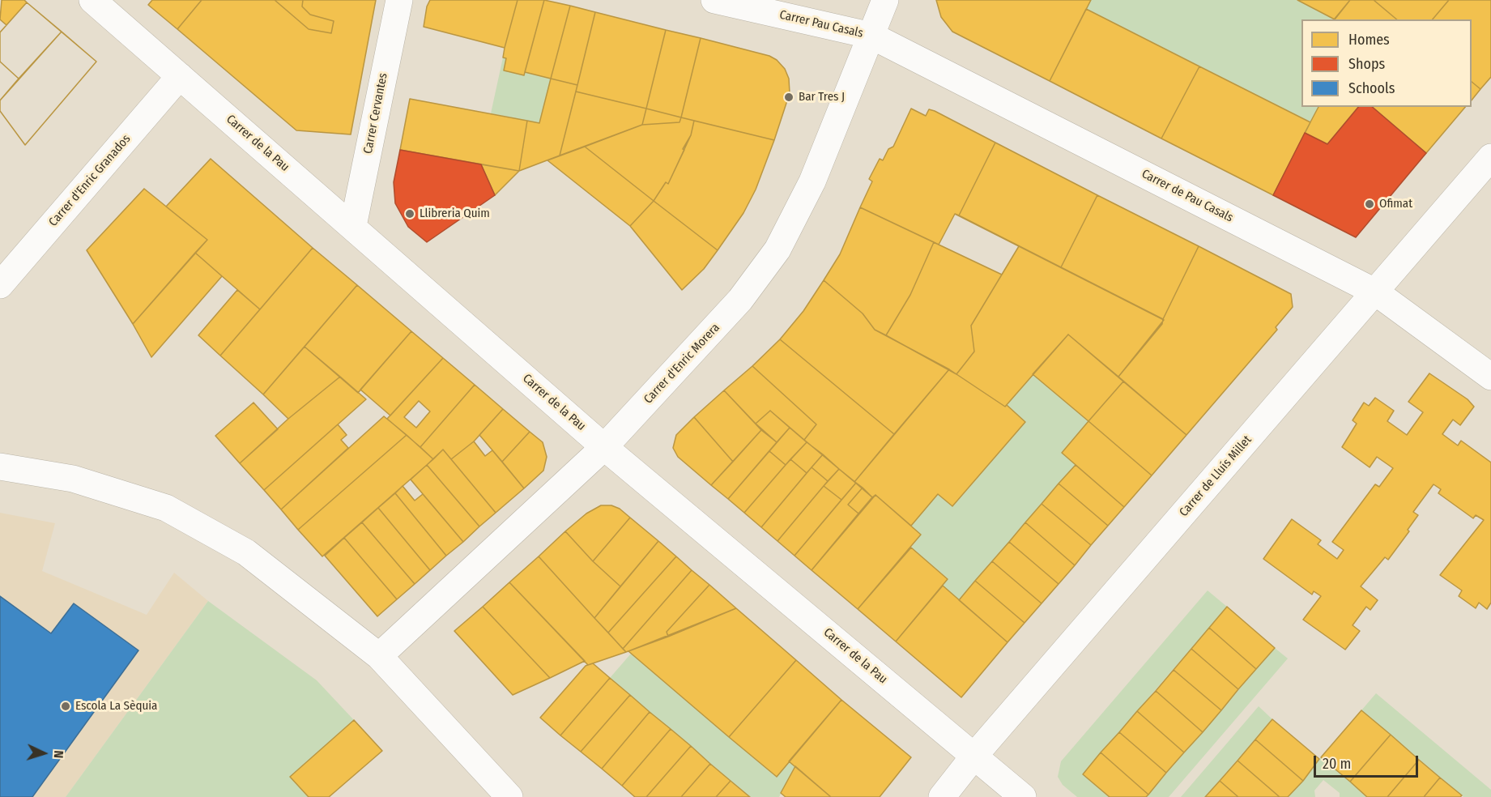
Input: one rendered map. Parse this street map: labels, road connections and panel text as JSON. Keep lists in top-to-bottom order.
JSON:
{
  "streets": {
    "street": [
      "Carrer Pau Casals",
      "Carrer Cervantes",
      "Carrer de la Pau",
      "Carrer d'Enric Granados",
      "Carrer de Pau Casals",
      "Carrer d'Enric Morera",
      "Carrer de Lluís Millet"
    ]
  },
  "crossings": [
    ["Carrer Pau Casals", "Carrer de Pau Casals"],
    ["Carrer Pau Casals", "Carrer d'Enric Morera"],
    ["Carrer Cervantes", "Carrer de la Pau"],
    ["Carrer de la Pau", "Carrer d'Enric Granados"],
    ["Carrer de la Pau", "Carrer d'Enric Morera"],
    ["Carrer de la Pau", "Carrer de Lluís Millet"],
    ["Carrer de Pau Casals", "Carrer d'Enric Morera"],
    ["Carrer de Pau Casals", "Carrer de Lluís Millet"]
  ],
  "places": [
    "Bar Tres J",
    "Ofimat",
    "Llibreria Quim",
    "Escola La Sèquia"
  ],
  "legend": ["Homes", "Shops", "Schools"],
  "scale_bar": "20 m",
  "north": "right"
}
